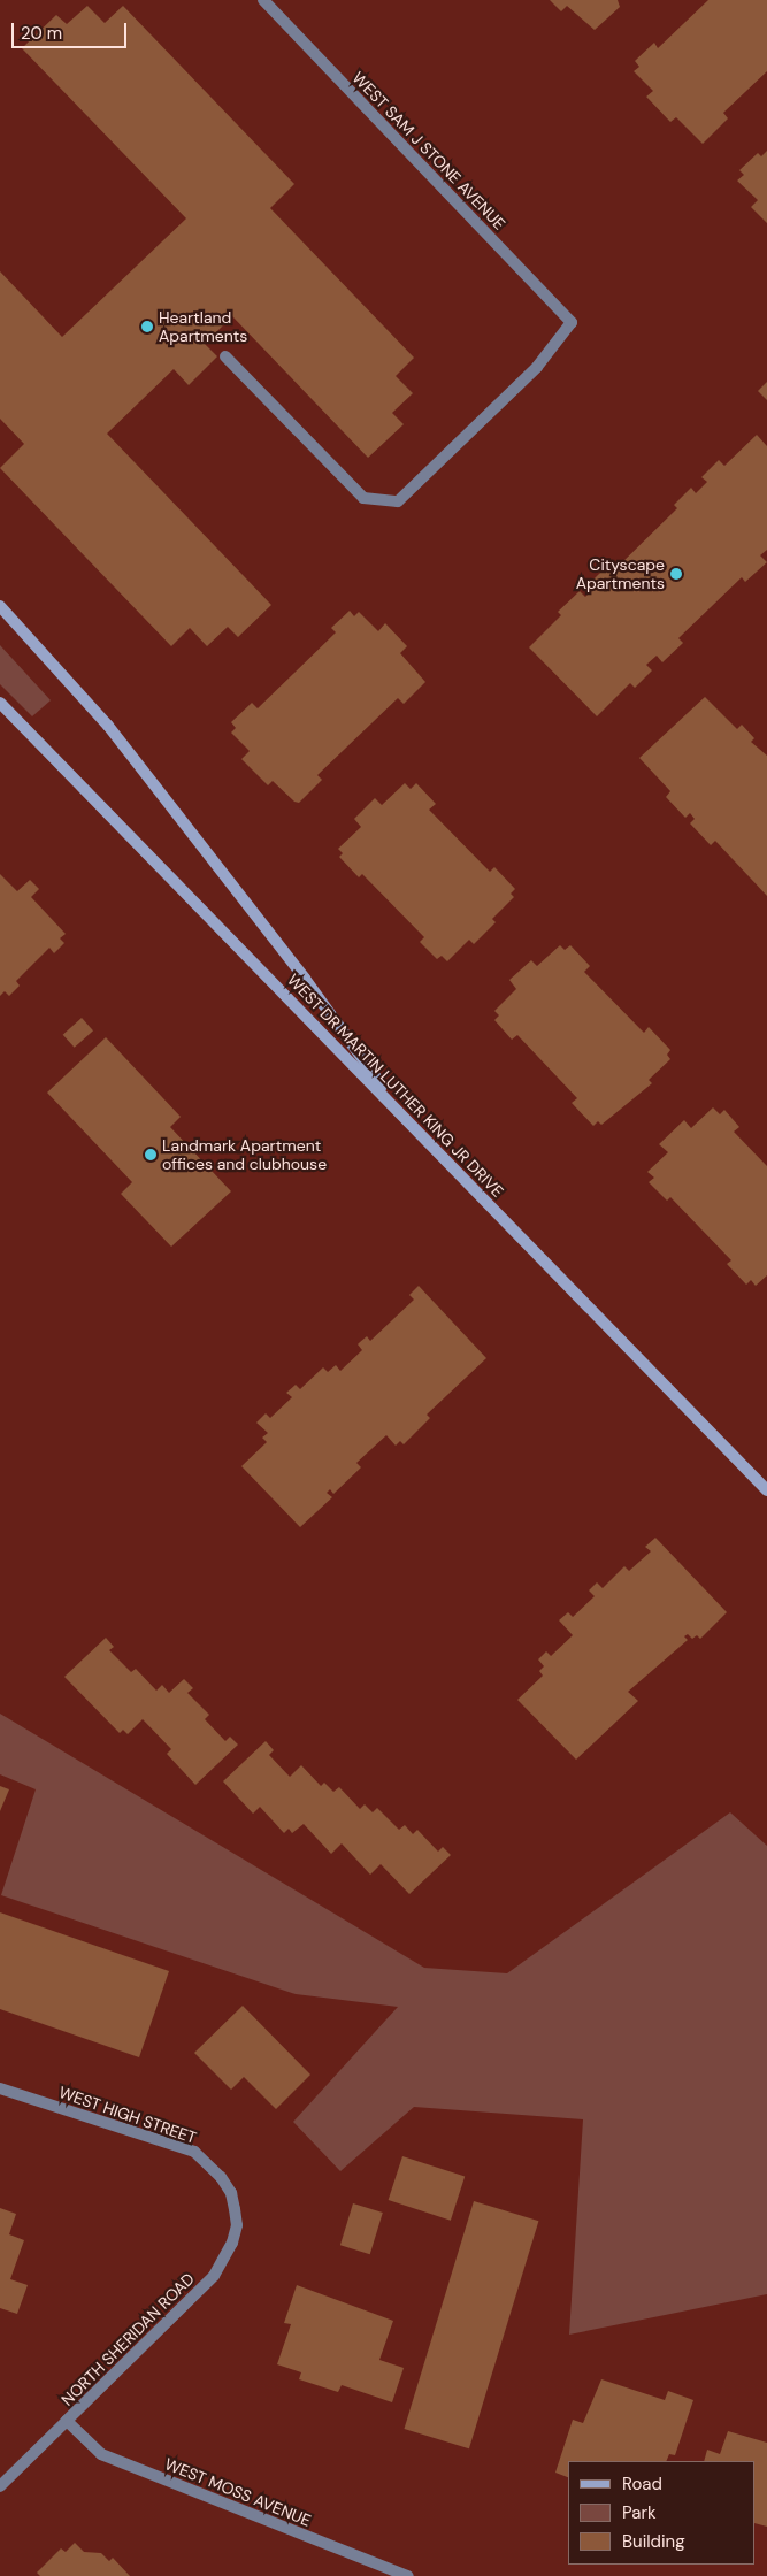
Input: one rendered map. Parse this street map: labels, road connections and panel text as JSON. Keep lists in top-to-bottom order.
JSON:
{
  "streets": {
    "main road": ["WEST DR MARTIN LUTHER KING JR DRIVE"],
    "street": [
      "WEST SAM J STONE AVENUE",
      "WEST HIGH STREET",
      "NORTH SHERIDAN ROAD",
      "WEST MOSS AVENUE"
    ]
  },
  "crossings": [
    ["WEST HIGH STREET", "NORTH SHERIDAN ROAD"],
    ["NORTH SHERIDAN ROAD", "WEST MOSS AVENUE"]
  ],
  "places": ["Heartland Apartments", "Cityscape Apartments", "Landmark Apartment offices and clubhouse"],
  "legend": ["Road", "Park", "Building"],
  "scale_bar": "20 m"
}
